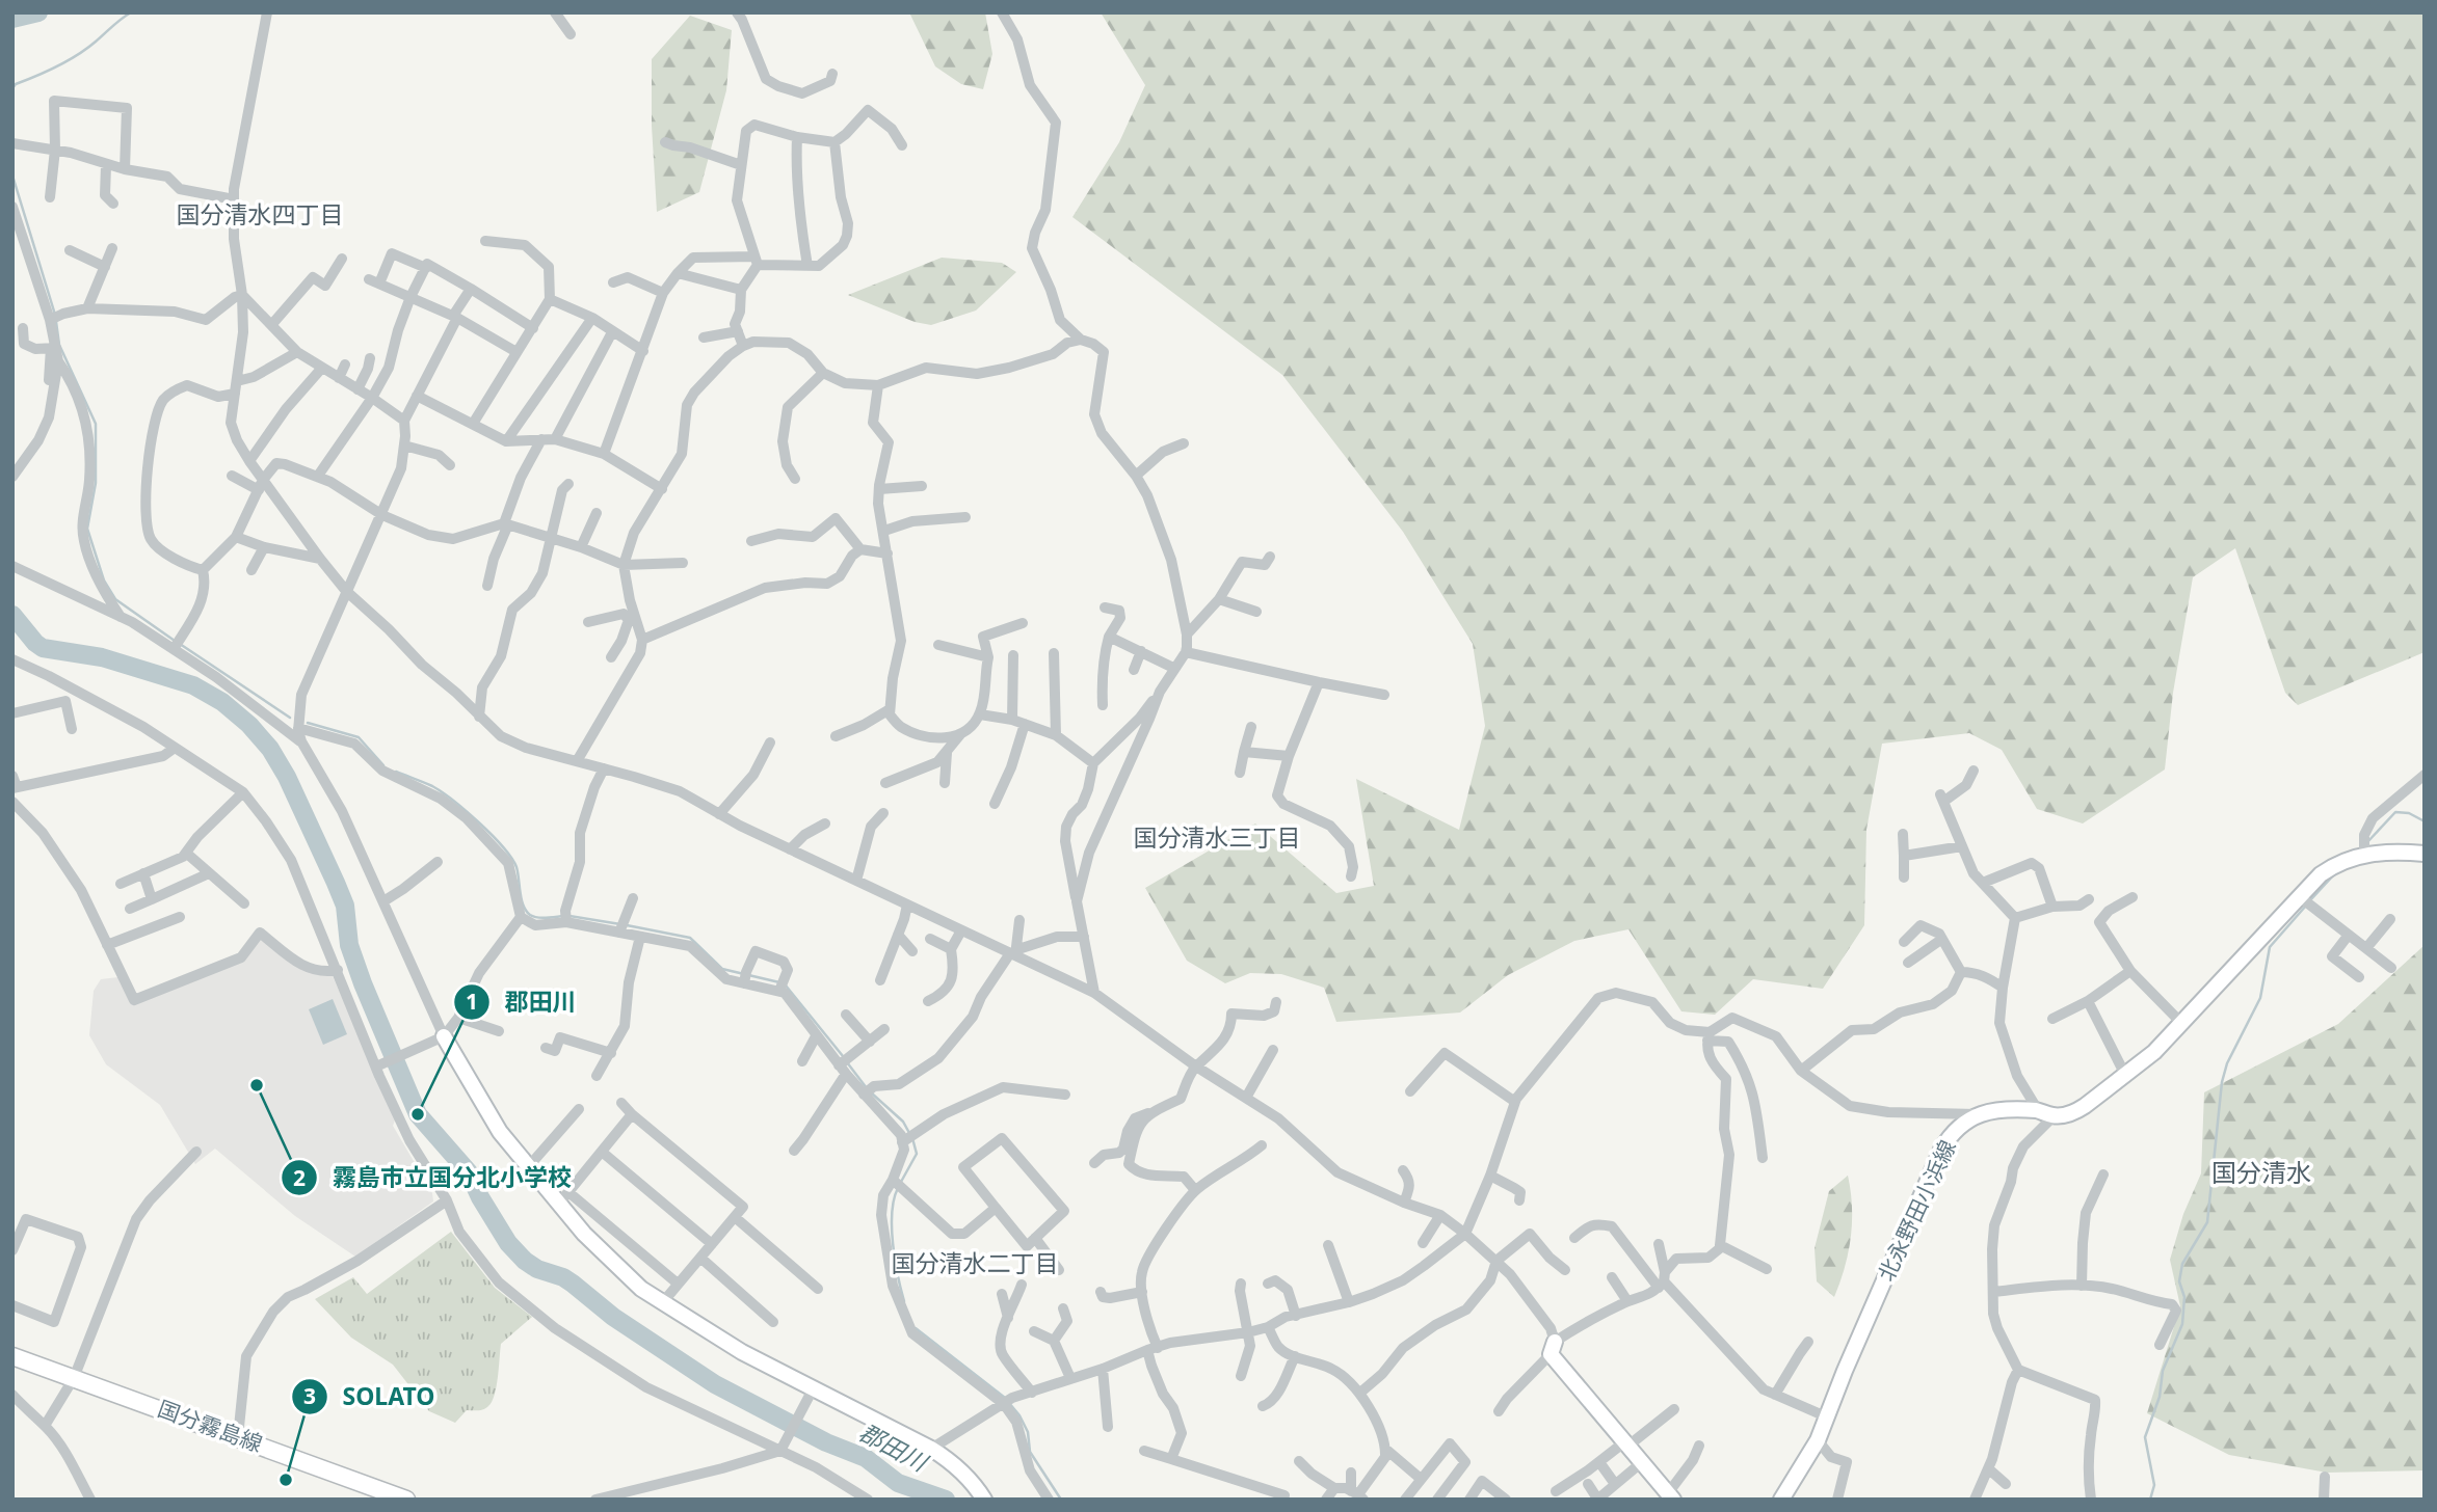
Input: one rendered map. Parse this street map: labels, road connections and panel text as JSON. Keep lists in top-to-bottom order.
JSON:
{
  "streets": {
    "main road": ["北永野田小浜線", "国分霧島線"]
  },
  "districts": [
    "国分清水四丁目",
    "国分清水三丁目",
    "国分清水",
    "国分清水二丁目"
  ],
  "water": ["郡田川"],
  "places": ["霧島市立国分北小学校", "郡田川", "SOLATO"]
}
